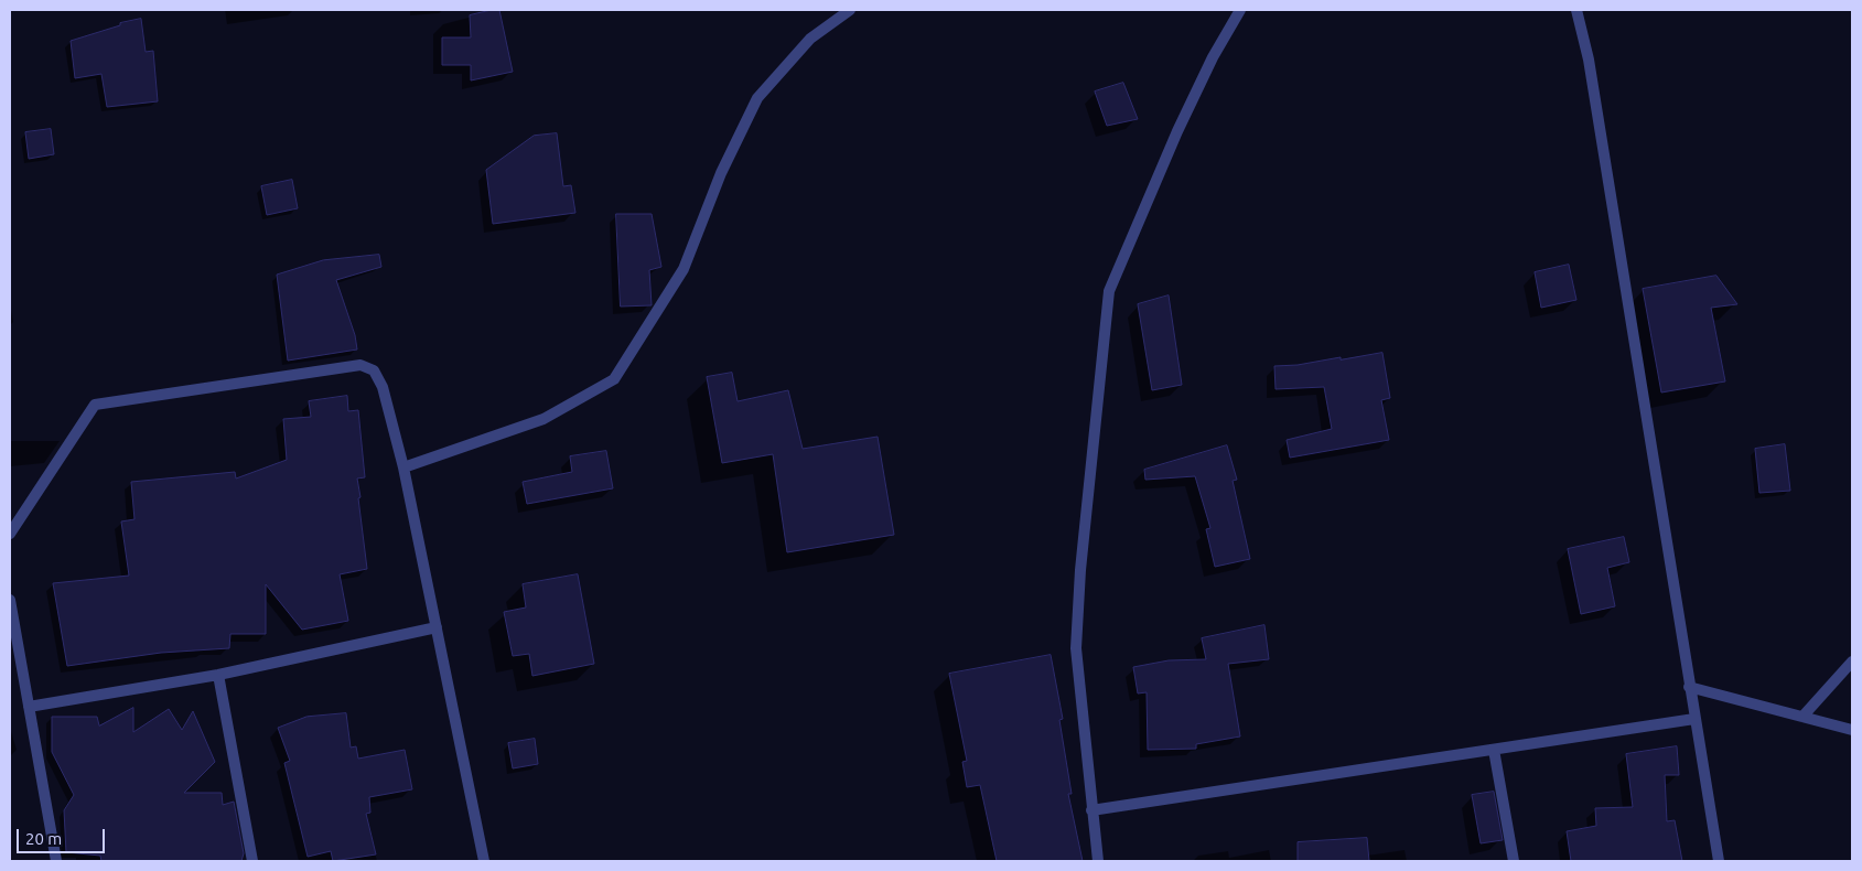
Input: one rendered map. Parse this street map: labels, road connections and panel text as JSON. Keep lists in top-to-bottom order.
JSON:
{
  "scale_bar": "20 m"
}
